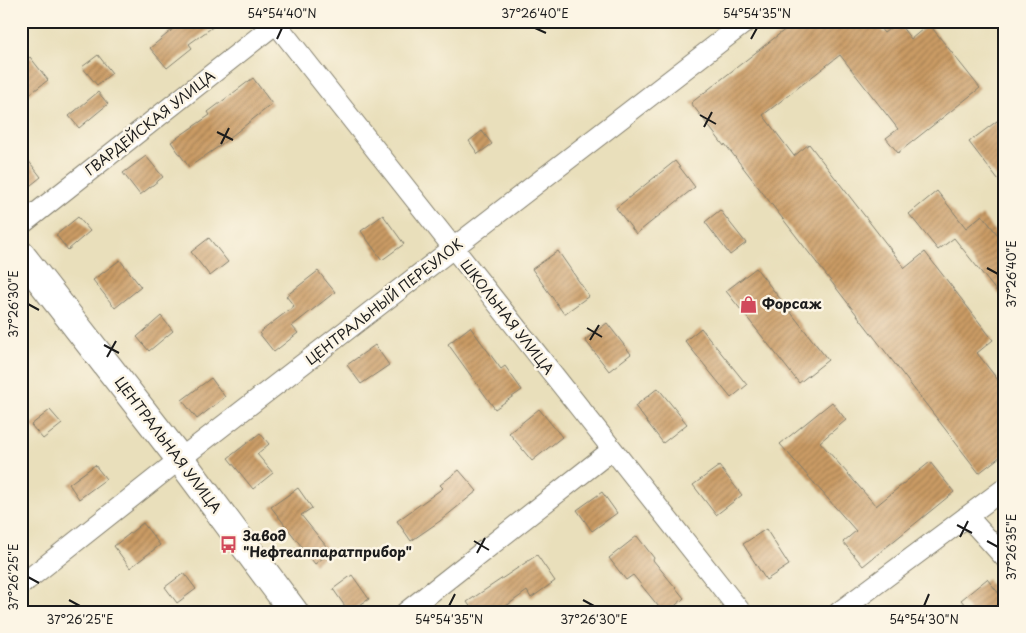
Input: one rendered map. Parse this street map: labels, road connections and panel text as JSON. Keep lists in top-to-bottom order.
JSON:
{
  "streets": {
    "street": [
      "ГВАРДЕЙСКАЯ УЛИЦА",
      "ЦЕНТРАЛЬНЫЙ ПЕРЕУЛОК",
      "ШКОЛЬНАЯ УЛИЦА",
      "ЦЕНТРАЛЬНАЯ УЛИЦА"
    ]
  },
  "crossings": [
    ["ГВАРДЕЙСКАЯ УЛИЦА", "ШКОЛЬНАЯ УЛИЦА"],
    ["ЦЕНТРАЛЬНЫЙ ПЕРЕУЛОК", "ШКОЛЬНАЯ УЛИЦА"],
    ["ЦЕНТРАЛЬНЫЙ ПЕРЕУЛОК", "ЦЕНТРАЛЬНАЯ УЛИЦА"]
  ],
  "places": {
    "shop": ["Форсаж"],
    "bus stop": ["Завод \"Нефтеаппаратприбор\""]
  },
  "coordinates": [
    "54°54'40\"N",
    "37°26'40\"E",
    "54°54'35\"N",
    "37°26'30\"E",
    "37°26'35\"E",
    "37°26'25\"E",
    "54°54'30\"N"
  ]
}
